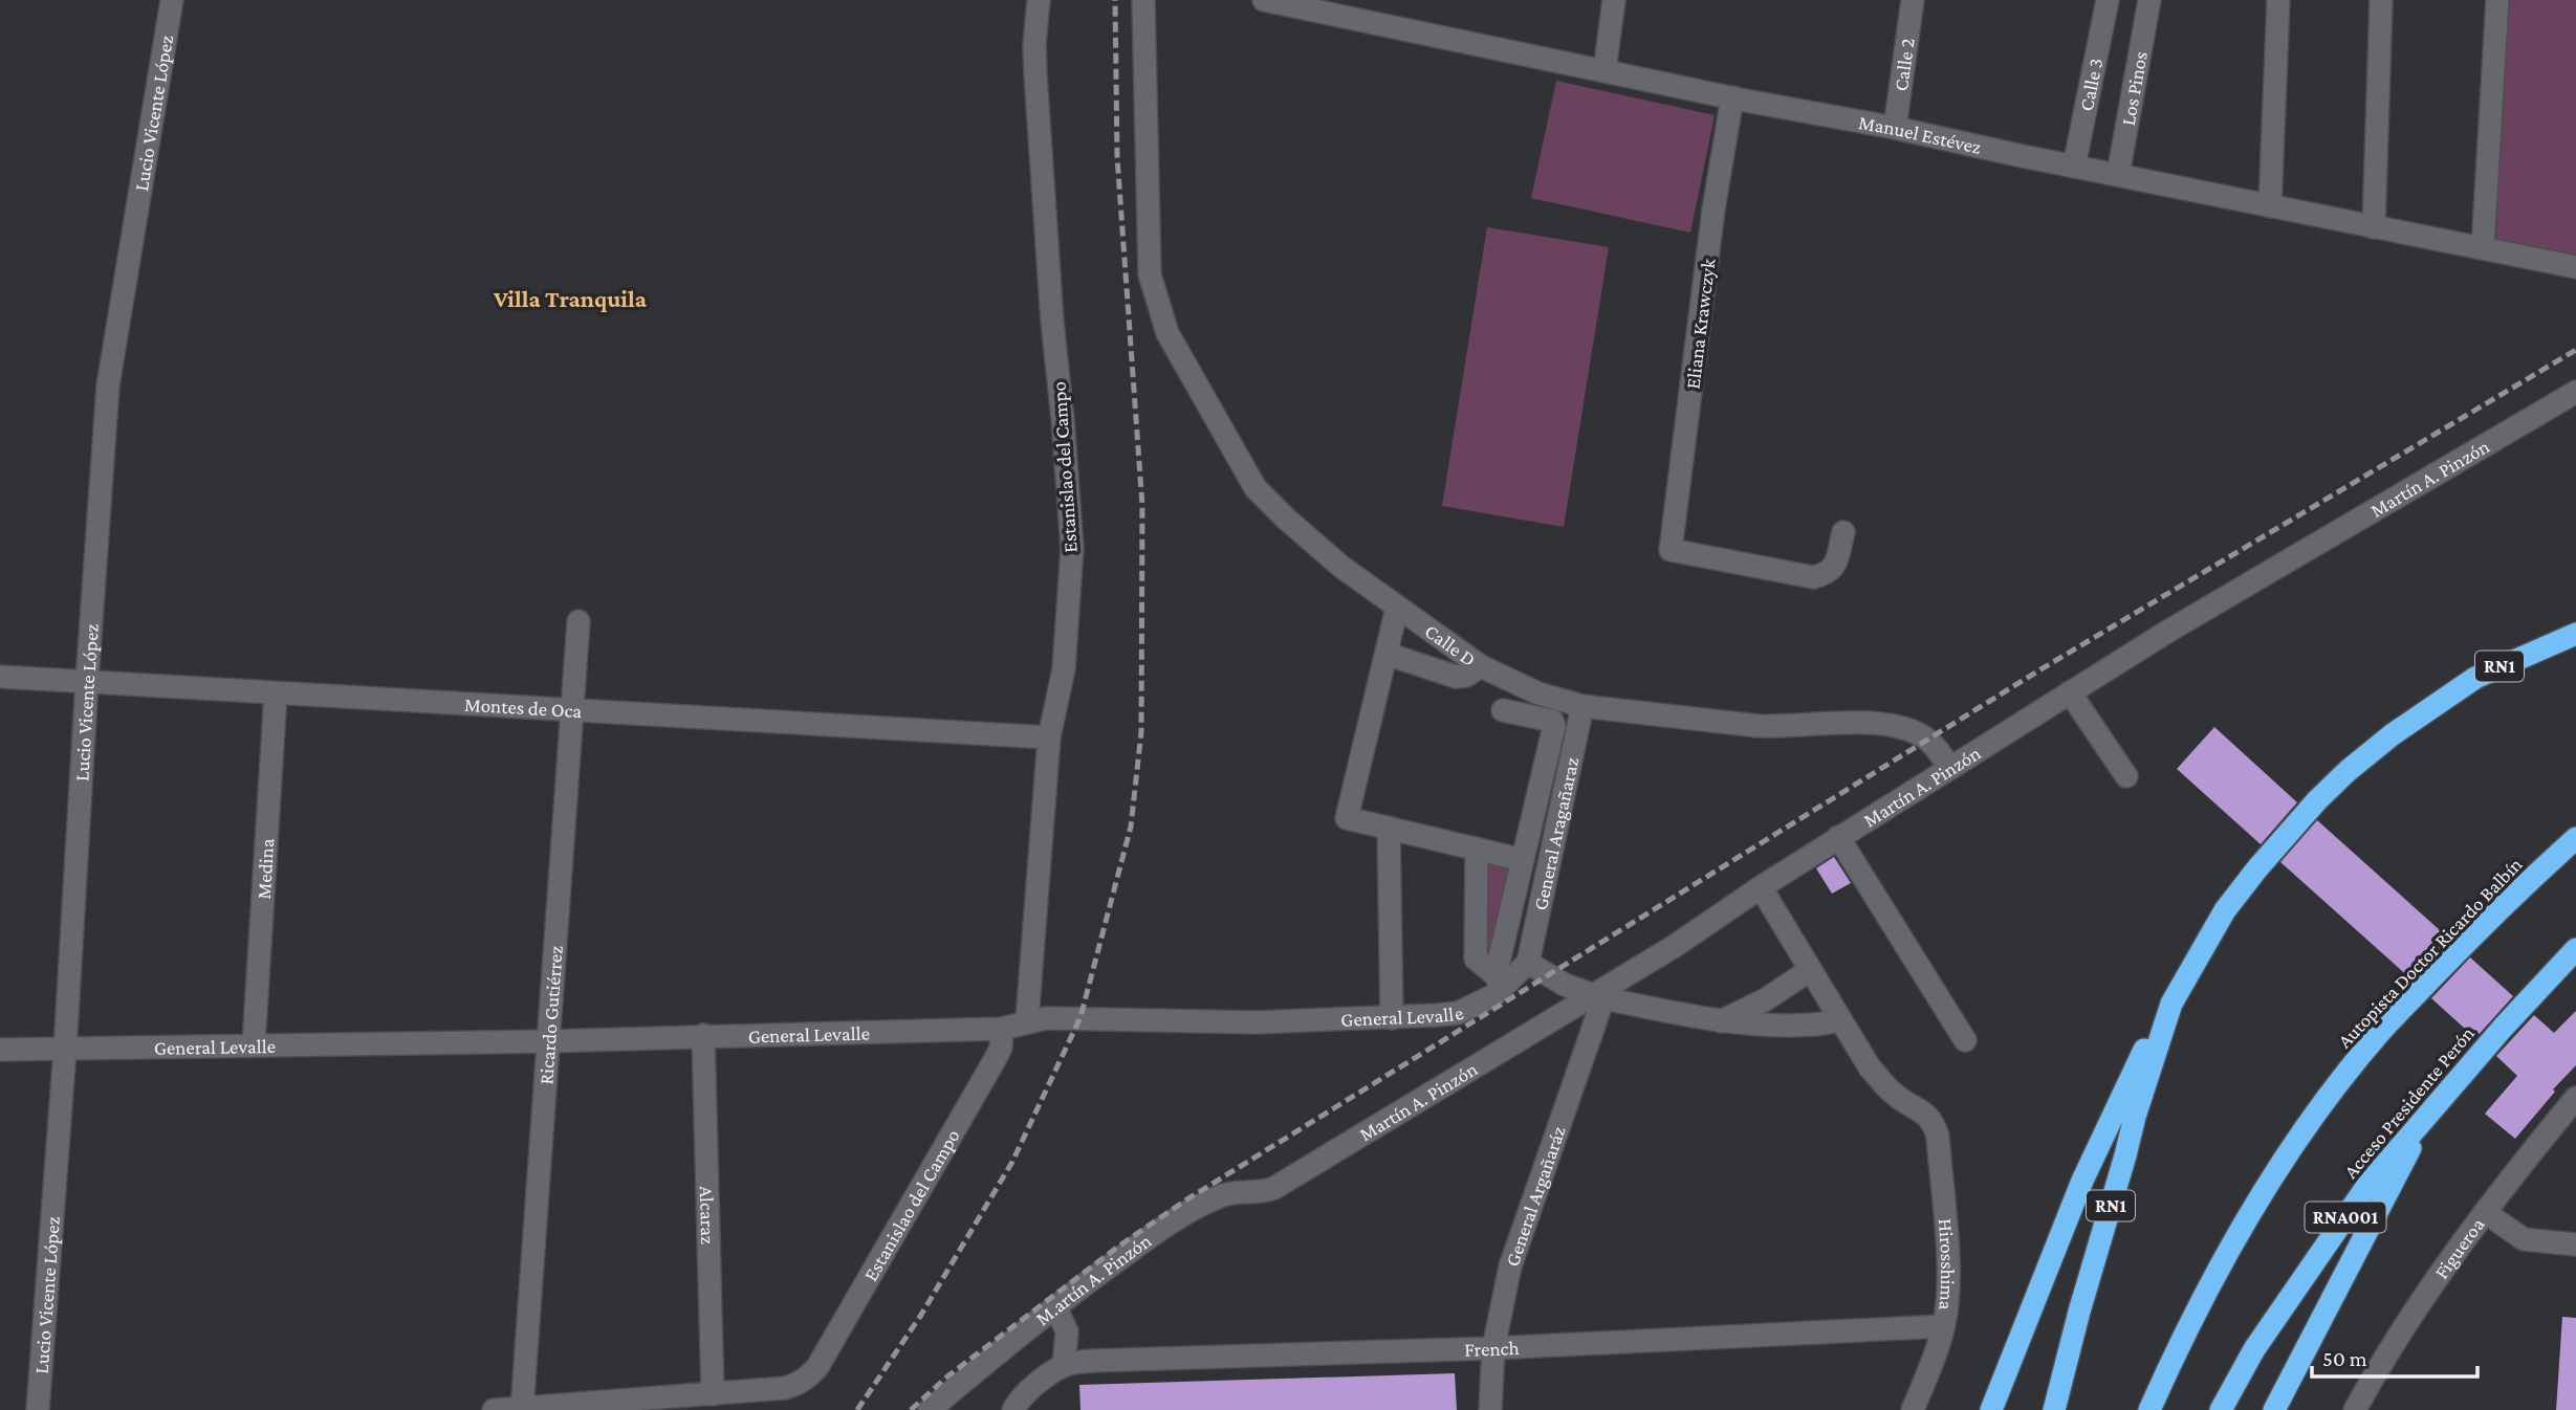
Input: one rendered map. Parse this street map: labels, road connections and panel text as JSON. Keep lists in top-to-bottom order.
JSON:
{
  "streets": {
    "highway": [
      "RN1",
      "Autopista Doctor Ricardo Balbín",
      "Acceso Presidente Perón",
      "RNA001"
    ],
    "street": [
      "Calle 2",
      "Calle 3",
      "Los Pinos",
      "Lucio Vicente López",
      "Manuel Estévez",
      "Eliana Krawczyk",
      "Estanislao del Campo",
      "Martín A. Pinzón",
      "Calle D",
      "Montes de Oca",
      "General Aragañaraz",
      "Medina",
      "General Levalle",
      "Ricardo Gutiérrez",
      "General Argañaráz",
      "Alcaraz",
      "Figueroa",
      "Hirosshima",
      "M.artín A. Pinzón",
      "French"
    ]
  },
  "crossings": [
    ["Calle 2", "Manuel Estévez"],
    ["Calle 3", "Manuel Estévez"],
    ["Los Pinos", "Manuel Estévez"],
    ["Lucio Vicente López", "Montes de Oca"],
    ["Lucio Vicente López", "General Levalle"],
    ["Manuel Estévez", "Eliana Krawczyk"],
    ["Estanislao del Campo", "Montes de Oca"],
    ["Estanislao del Campo", "General Levalle"],
    ["Estanislao del Campo", "Alcaraz"],
    ["Martín A. Pinzón", "Calle D"],
    ["Martín A. Pinzón", "General Argañaráz"],
    ["Martín A. Pinzón", "M.artín A. Pinzón"],
    ["Calle D", "General Aragañaraz"],
    ["Montes de Oca", "Medina"],
    ["Montes de Oca", "Ricardo Gutiérrez"],
    ["General Aragañaraz", "General Levalle"],
    ["Medina", "General Levalle"],
    ["General Levalle", "Ricardo Gutiérrez"],
    ["General Levalle", "Alcaraz"],
    ["General Argañaráz", "French"],
    ["Hirosshima", "French"]
  ],
  "districts": ["Villa Tranquila"],
  "scale_bar": "50 m"
}
